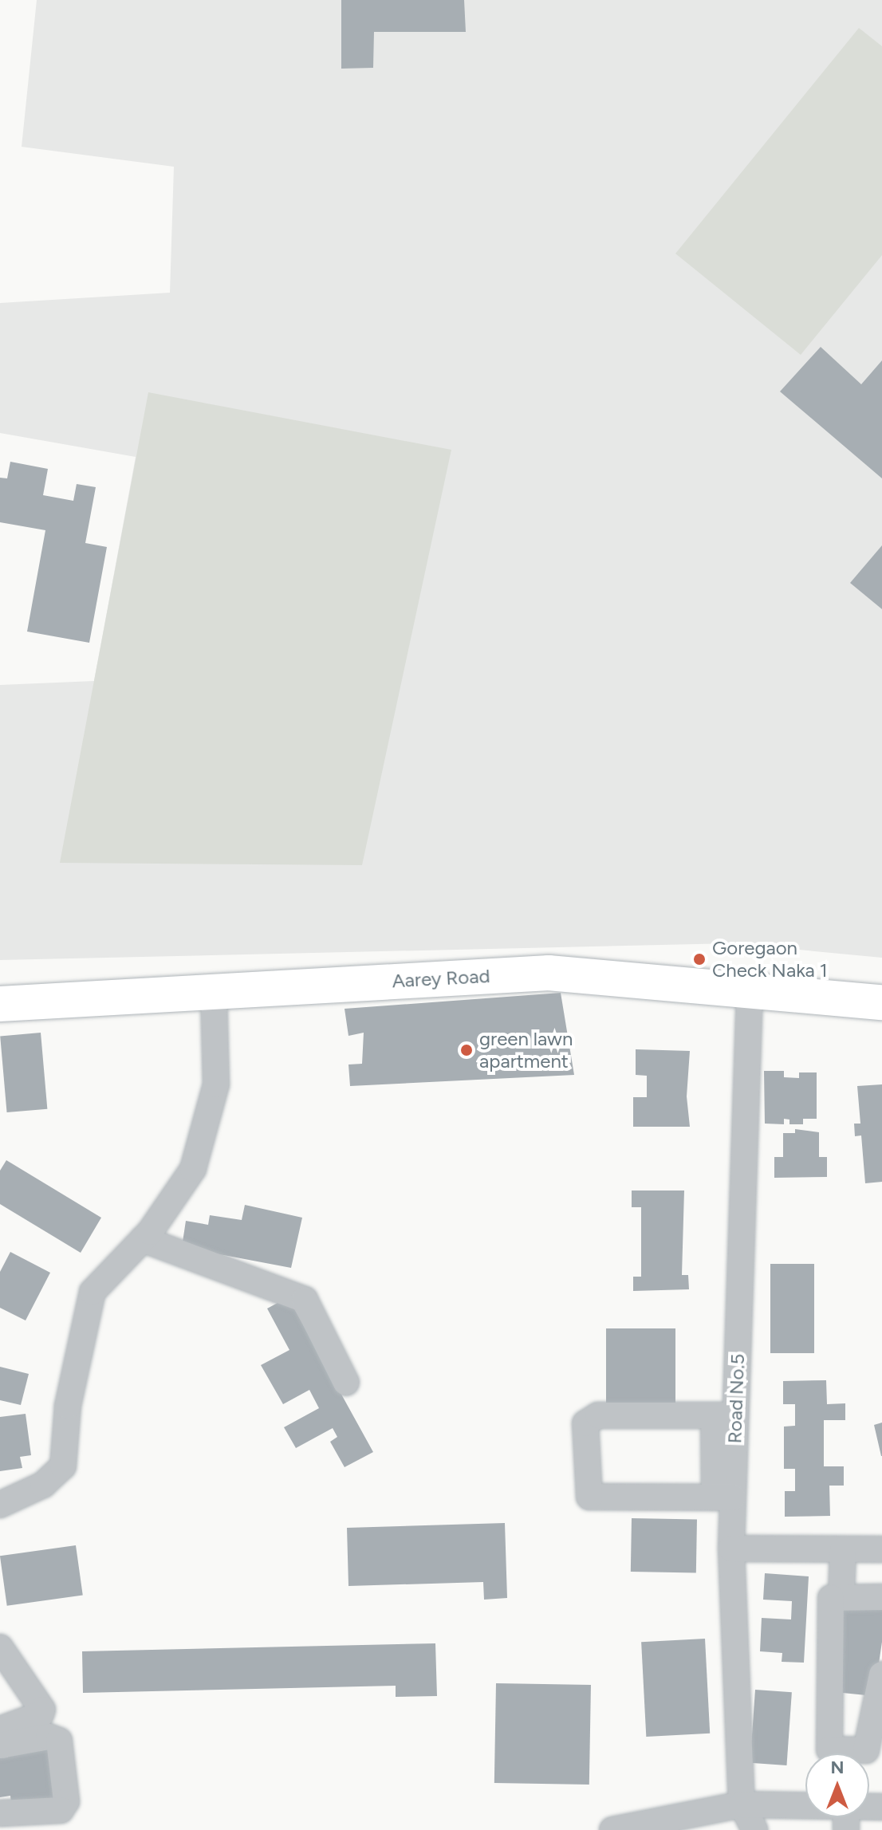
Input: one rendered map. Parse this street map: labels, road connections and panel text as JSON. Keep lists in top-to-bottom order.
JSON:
{
  "streets": {
    "street": ["Aarey Road", "Road No.5"]
  },
  "crossings": [
    ["Aarey Road", "Road No.5"]
  ],
  "places": ["Goregaon Check Naka 1", "green lawn apartment"],
  "north": "top"
}
